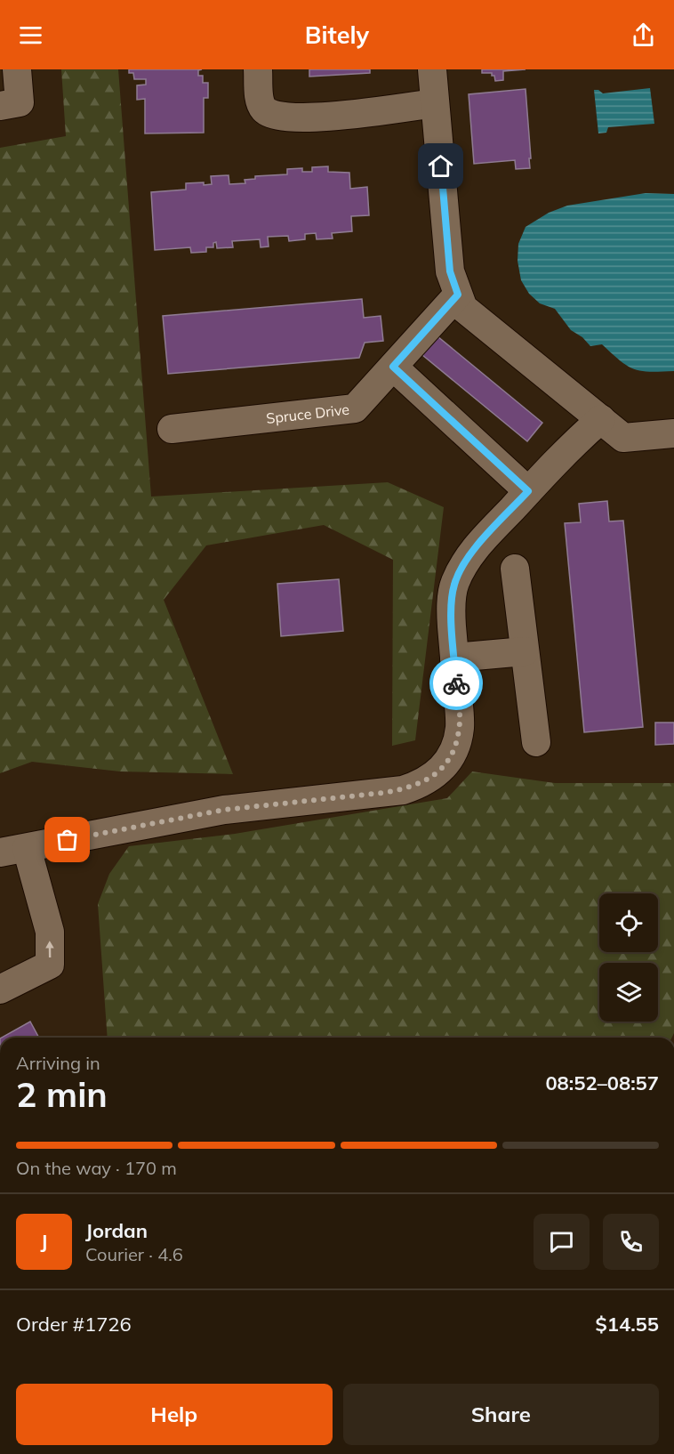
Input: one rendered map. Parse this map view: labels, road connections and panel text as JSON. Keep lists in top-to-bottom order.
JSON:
{
  "streets": {
    "street": ["Spruce Drive"]
  },
  "page": {
    "header": "Bitely",
    "heading": ["2 min", "Arriving in", "08:52–08:57"],
    "panel": [
      "Jordan",
      "Courier · 4.6",
      "Order #1726",
      "$14.55"
    ],
    "bar": "On the way · 170 m",
    "round": "J",
    "buttons": ["Help", "Share"]
  }
}
